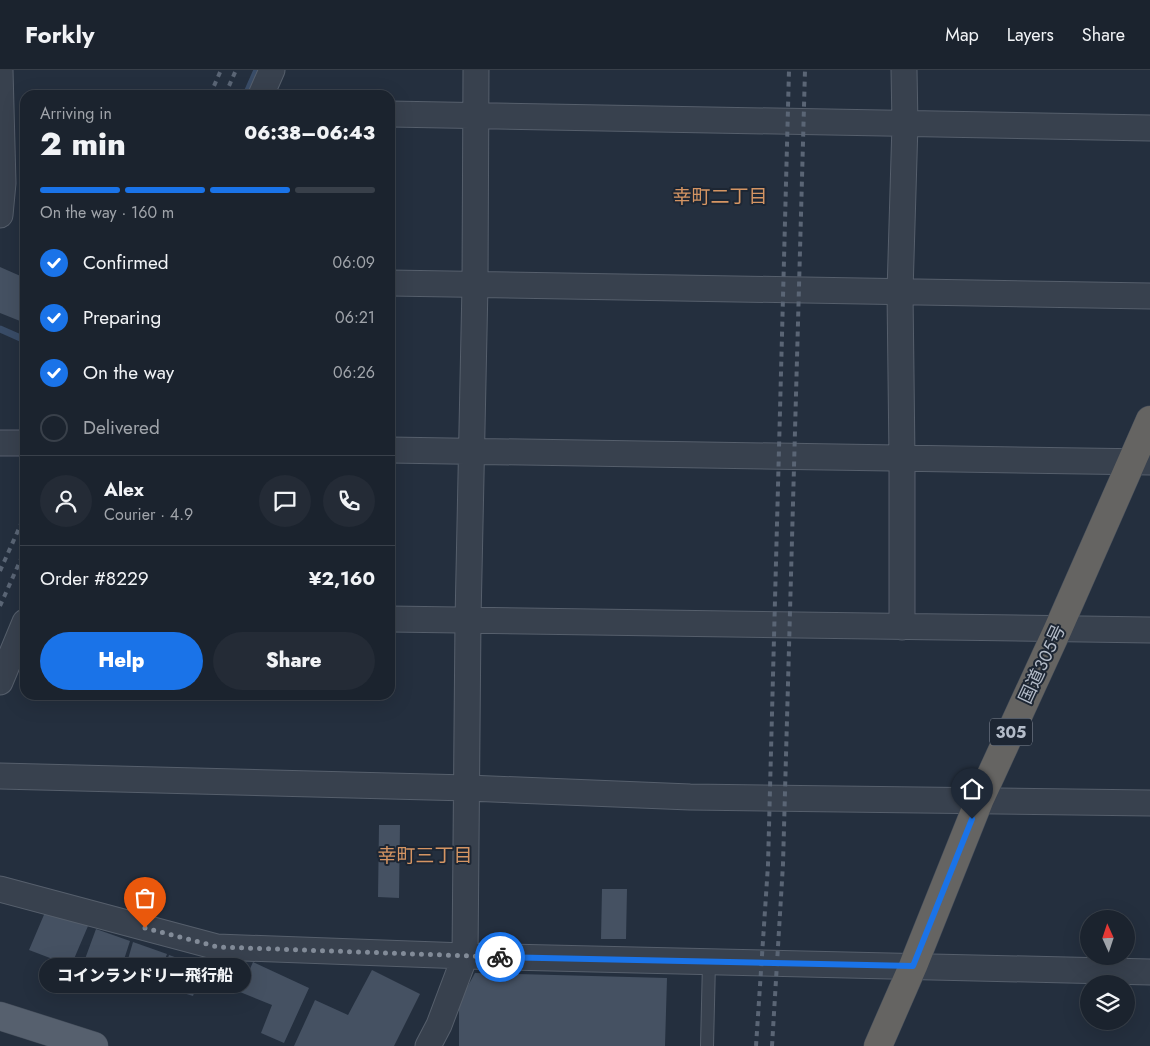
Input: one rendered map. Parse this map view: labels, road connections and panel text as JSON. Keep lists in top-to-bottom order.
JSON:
{
  "streets": {
    "highway": ["国道305号", "305"]
  },
  "districts": ["幸町二丁目", "幸町三丁目"],
  "places": ["コインランドリー飛行船"],
  "north": "top",
  "page": {
    "header": "Forkly",
    "nav": ["Map", "Layers", "Share"],
    "heading": ["2 min", "Arriving in", "06:38–06:43"],
    "panel": [
      "Alex",
      "Courier · 4.9",
      "Order #8229",
      "¥2,160"
    ],
    "bar": "On the way · 160 m",
    "list": [
      ["Confirmed", "06:09"],
      ["Preparing", "06:21"],
      ["On the way", "06:26"],
      "Delivered"
    ],
    "buttons": ["Help", "Share"],
    "bubble": "コインランドリー飛行船"
  }
}
